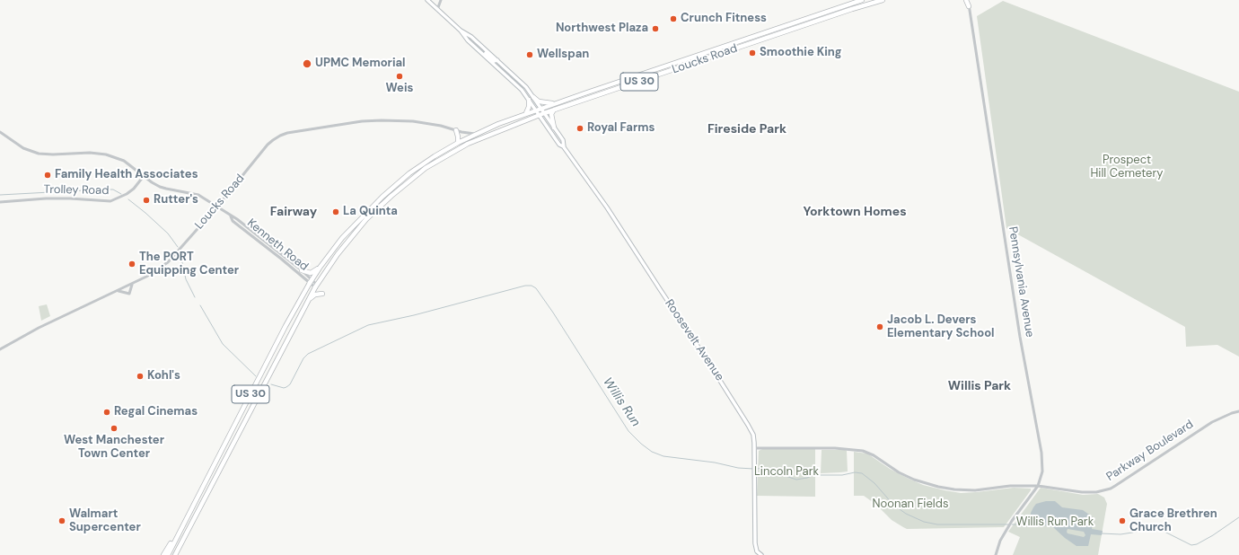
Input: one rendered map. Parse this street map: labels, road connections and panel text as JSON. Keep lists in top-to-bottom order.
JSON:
{
  "streets": {
    "highway": ["Loucks Road", "US 30"],
    "main road": ["Roosevelt Avenue"],
    "street": [
      "Trolley Road",
      "Kenneth Road",
      "Pennsylvania Avenue",
      "Parkway Boulevard"
    ]
  },
  "crossings": [
    ["Loucks Road", "US 30"],
    ["Loucks Road", "Kenneth Road"],
    ["Loucks Road", "Roosevelt Avenue"],
    ["US 30", "Kenneth Road"],
    ["Trolley Road", "Kenneth Road"],
    ["Pennsylvania Avenue", "Parkway Boulevard"],
    ["Roosevelt Avenue", "Parkway Boulevard"]
  ],
  "districts": [
    "Fireside Park",
    "Fairway",
    "Yorktown Homes",
    "Willis Park"
  ],
  "water": ["Willis Run"],
  "parks": [
    "Prospect Hill Cemetery",
    "Lincoln Park",
    "Noonan Fields",
    "Willis Run Park"
  ],
  "places": [
    "Crunch Fitness",
    "Northwest Plaza",
    "Smoothie King",
    "Wellspan",
    "UPMC Memorial",
    "Weis",
    "Royal Farms",
    "Family Health Associates",
    "Rutter's",
    "La Quinta",
    "The PORT Equipping Center",
    "Jacob L. Devers Elementary School",
    "Kohl's",
    "Regal Cinemas",
    "West Manchester Town Center",
    "Walmart Supercenter",
    "Grace Brethren Church"
  ]
}
